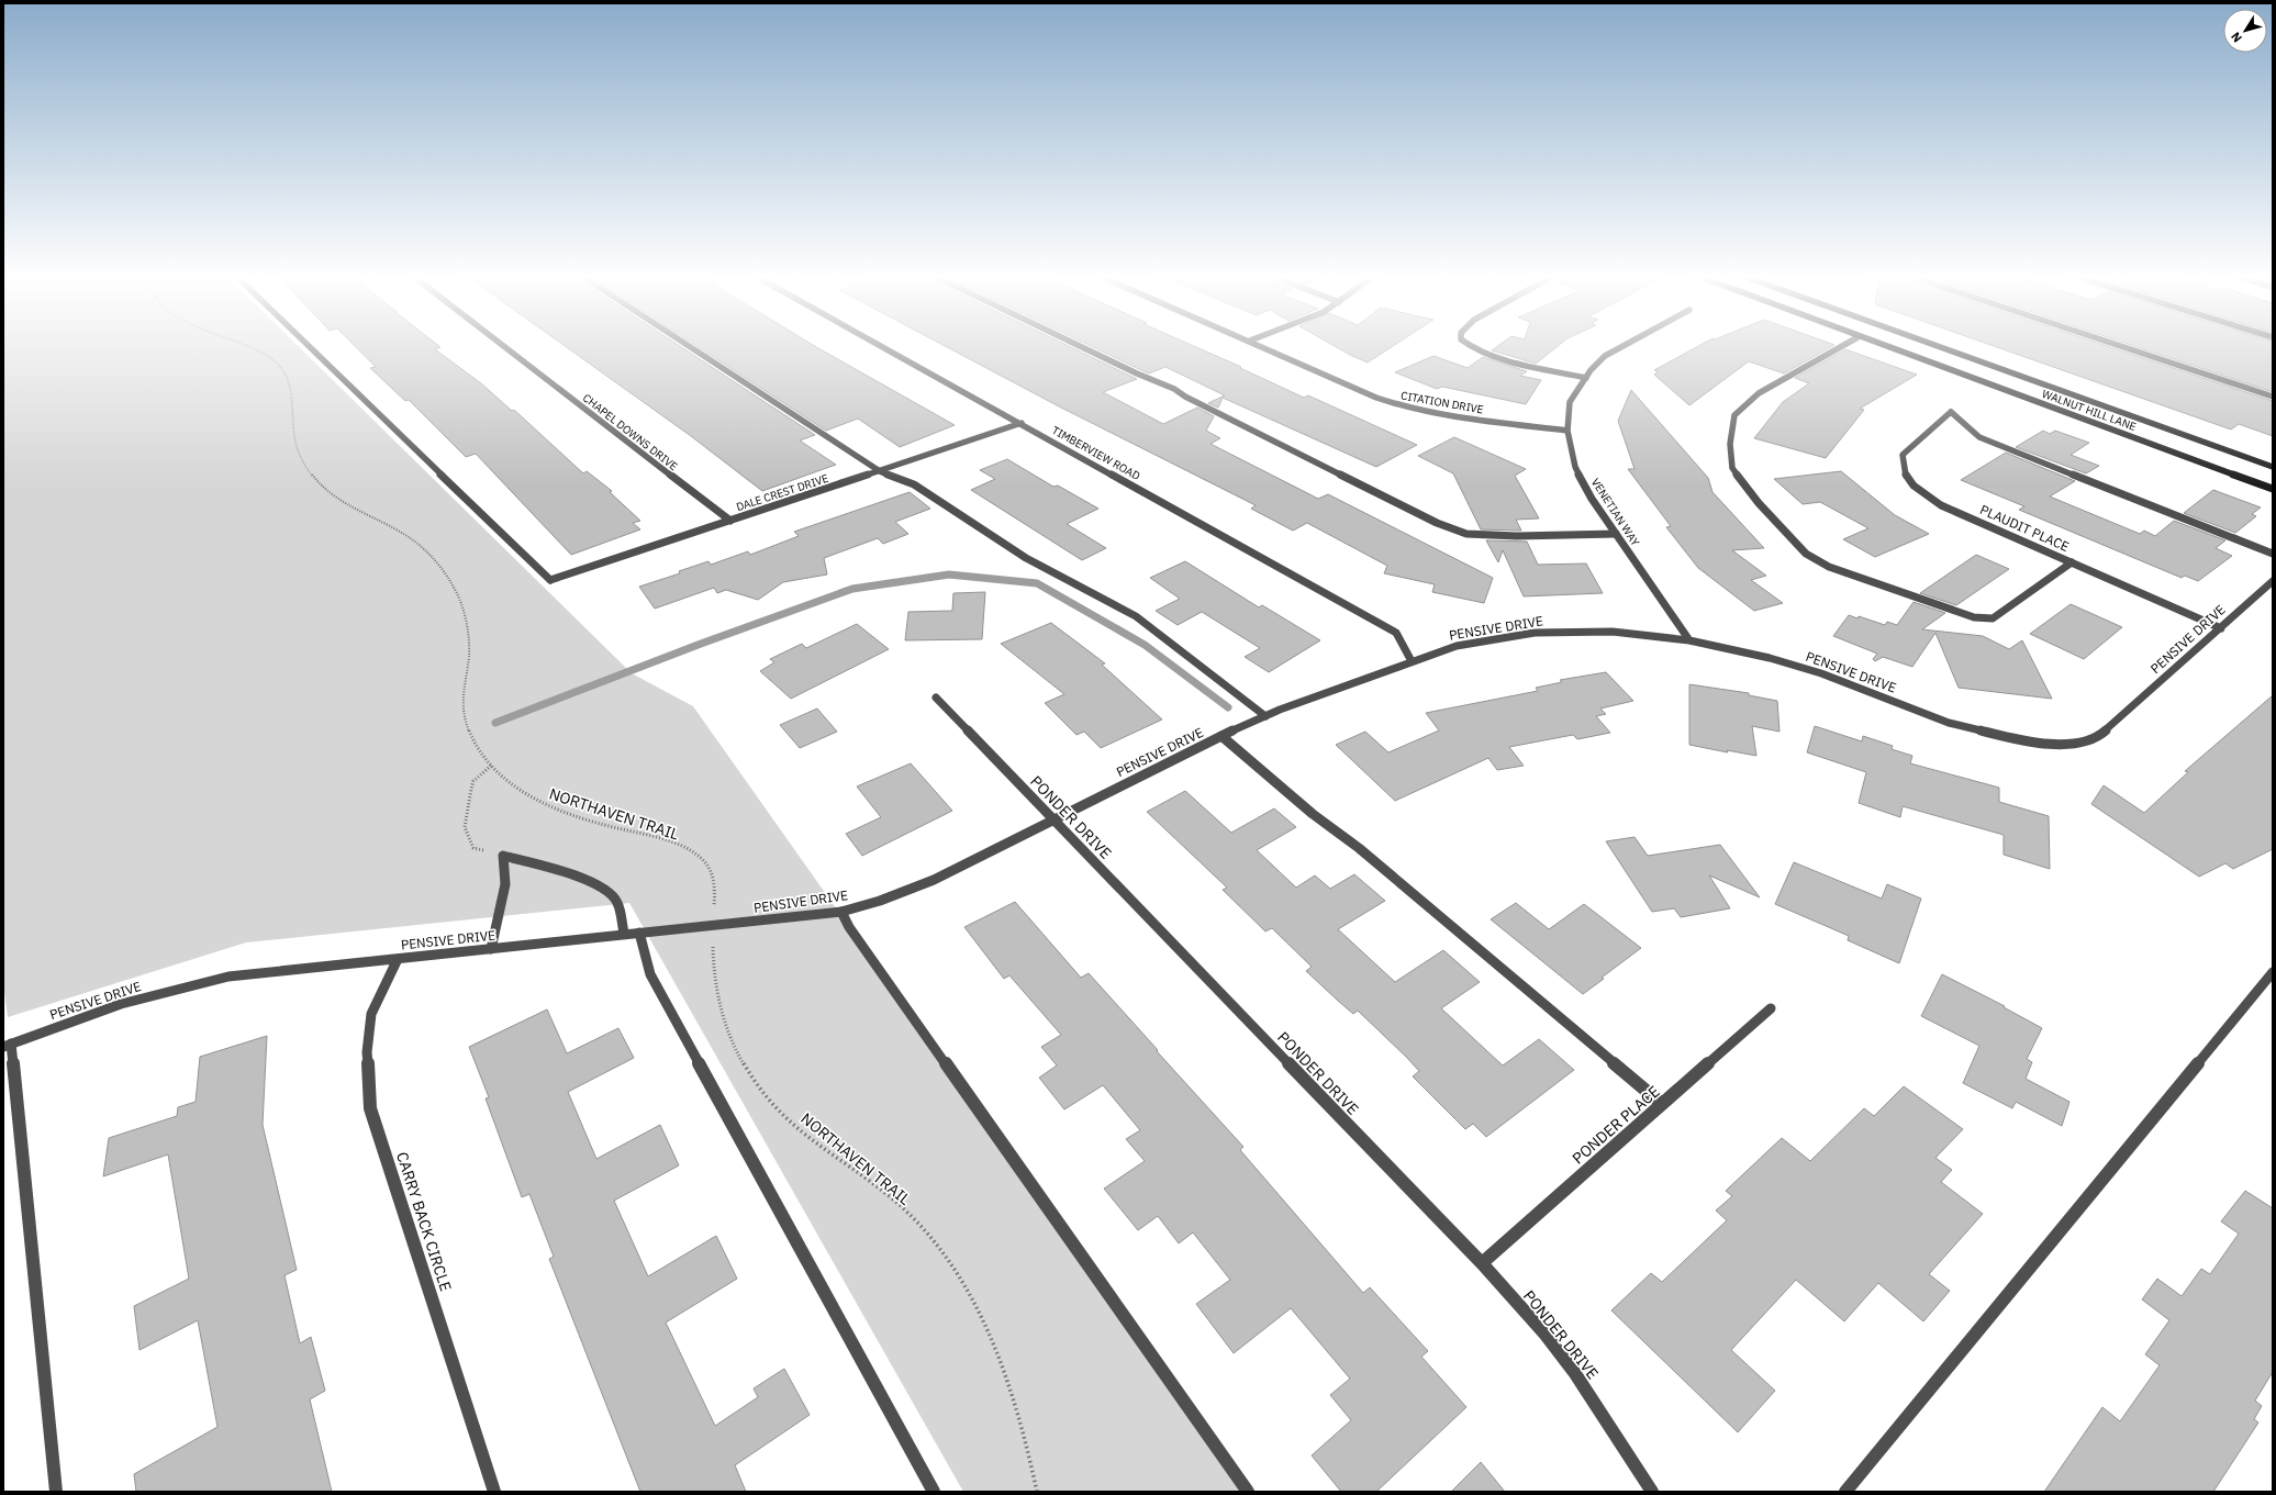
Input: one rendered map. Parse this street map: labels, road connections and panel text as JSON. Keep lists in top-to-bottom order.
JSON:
{
  "streets": {
    "main road": ["WALNUT HILL LANE"],
    "street": [
      "CITATION DRIVE",
      "CHAPEL DOWNS DRIVE",
      "TIMBERVIEW ROAD",
      "DALE CREST DRIVE",
      "VENETIAN WAY",
      "PLAUDIT PLACE",
      "PENSIVE DRIVE",
      "PONDER DRIVE",
      "PONDER PLACE",
      "CARRY BACK CIRCLE"
    ],
    "path": ["NORTHAVEN TRAIL"]
  },
  "crossings": [
    ["CITATION DRIVE", "VENETIAN WAY"],
    ["CHAPEL DOWNS DRIVE", "DALE CREST DRIVE"],
    ["TIMBERVIEW ROAD", "DALE CREST DRIVE"],
    ["TIMBERVIEW ROAD", "PENSIVE DRIVE"],
    ["VENETIAN WAY", "PENSIVE DRIVE"],
    ["PLAUDIT PLACE", "PENSIVE DRIVE"],
    ["PENSIVE DRIVE", "NORTHAVEN TRAIL"],
    ["PENSIVE DRIVE", "PONDER DRIVE"],
    ["PENSIVE DRIVE", "CARRY BACK CIRCLE"],
    ["PONDER DRIVE", "PONDER PLACE"]
  ],
  "north": "bottom left"
}
